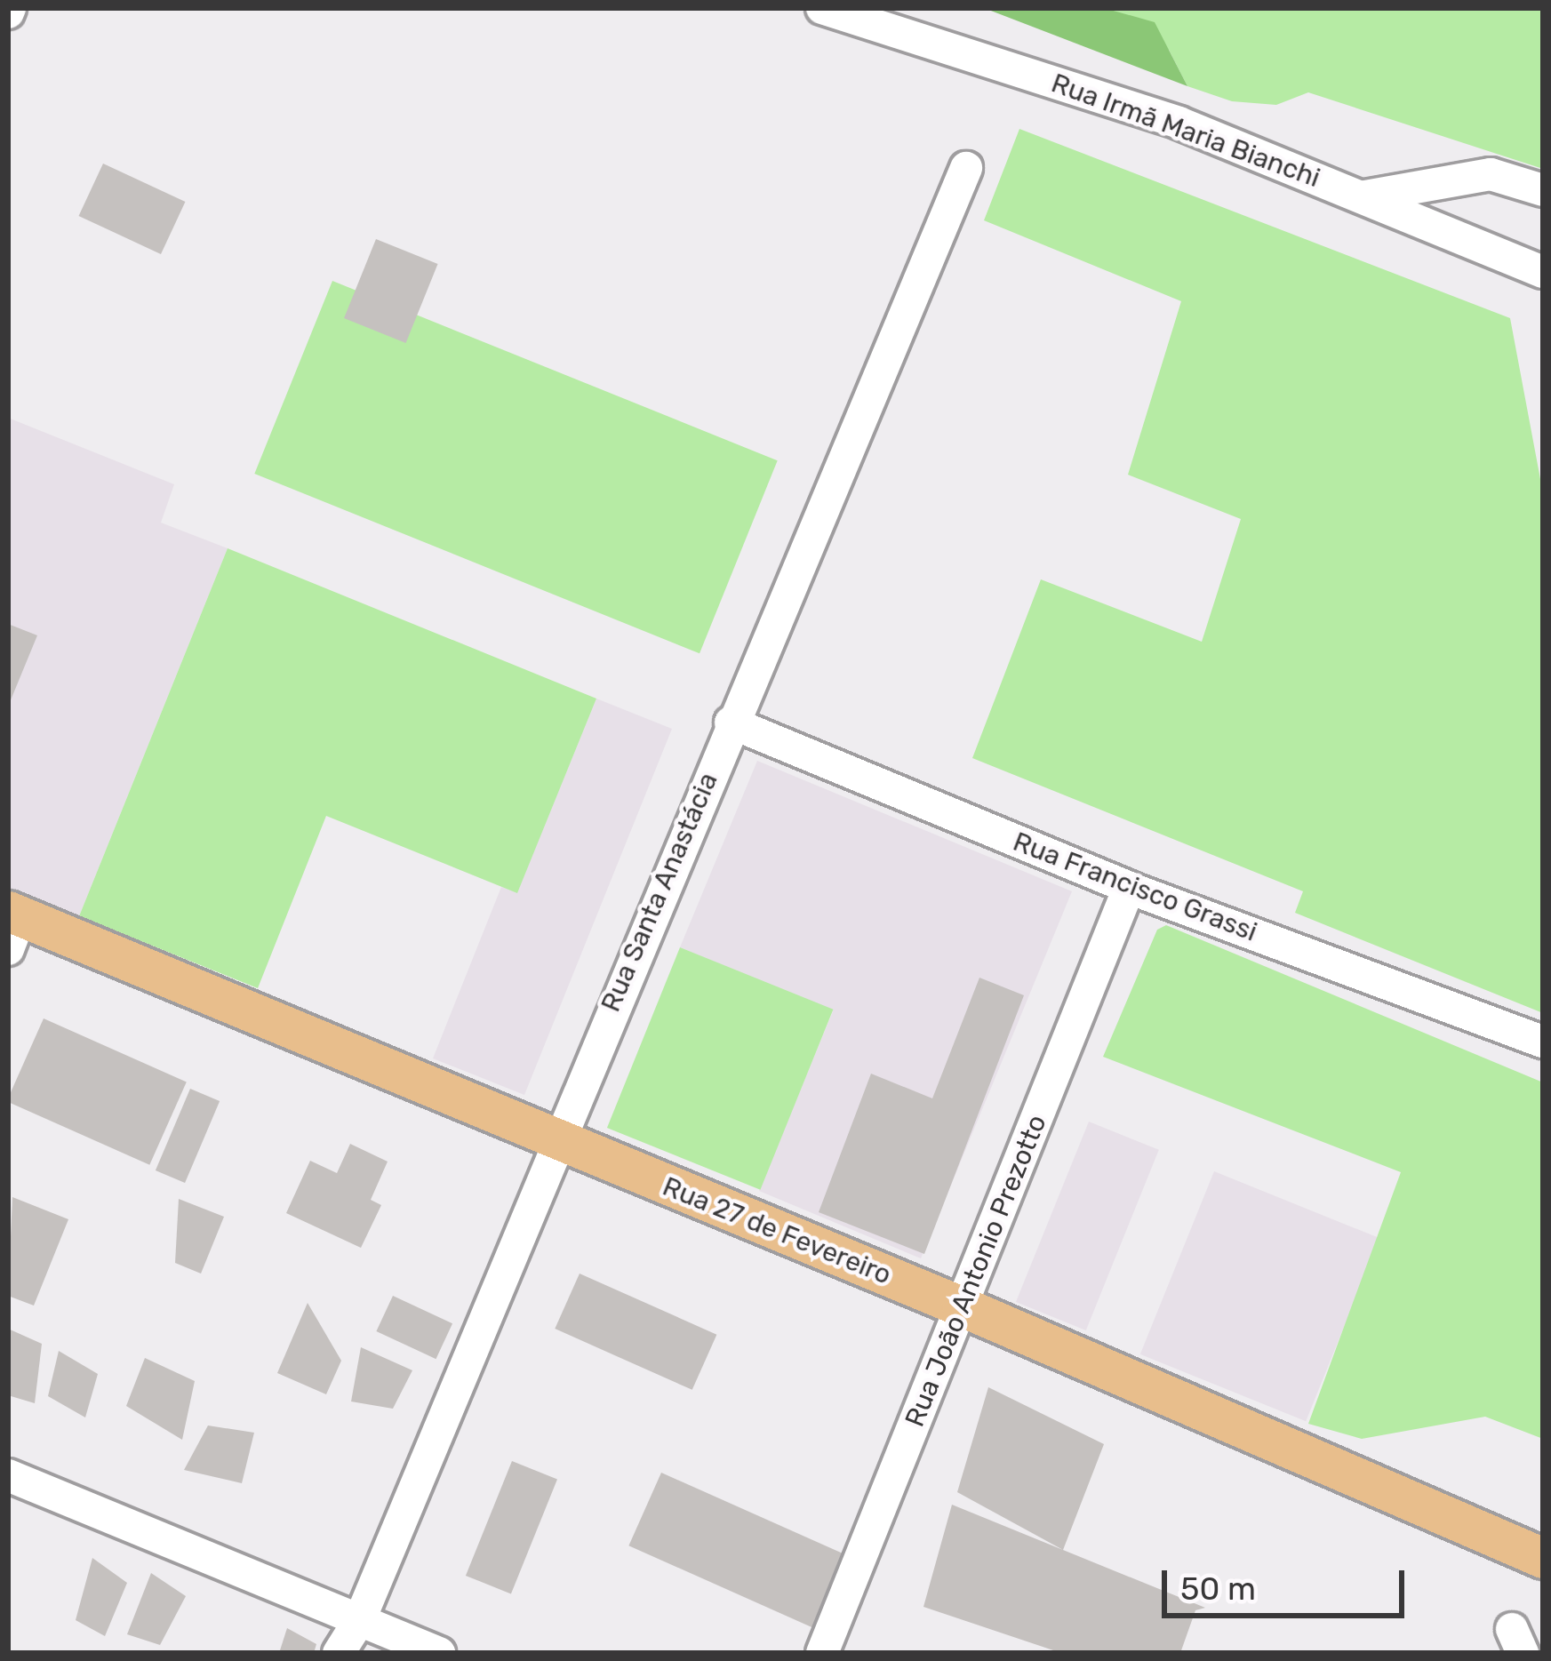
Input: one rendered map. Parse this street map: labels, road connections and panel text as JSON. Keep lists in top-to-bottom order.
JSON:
{
  "streets": {
    "main road": ["Rua 27 de Fevereiro"],
    "street": [
      "Rua Irmã Maria Bianchi",
      "Rua Francisco Grassi",
      "Rua Santa Anastácia",
      "Rua João Antonio Prezotto"
    ]
  },
  "crossings": [
    ["Rua Francisco Grassi", "Rua Santa Anastácia"],
    ["Rua Francisco Grassi", "Rua João Antonio Prezotto"],
    ["Rua Santa Anastácia", "Rua 27 de Fevereiro"],
    ["Rua 27 de Fevereiro", "Rua João Antonio Prezotto"]
  ],
  "scale_bar": "50 m"
}
